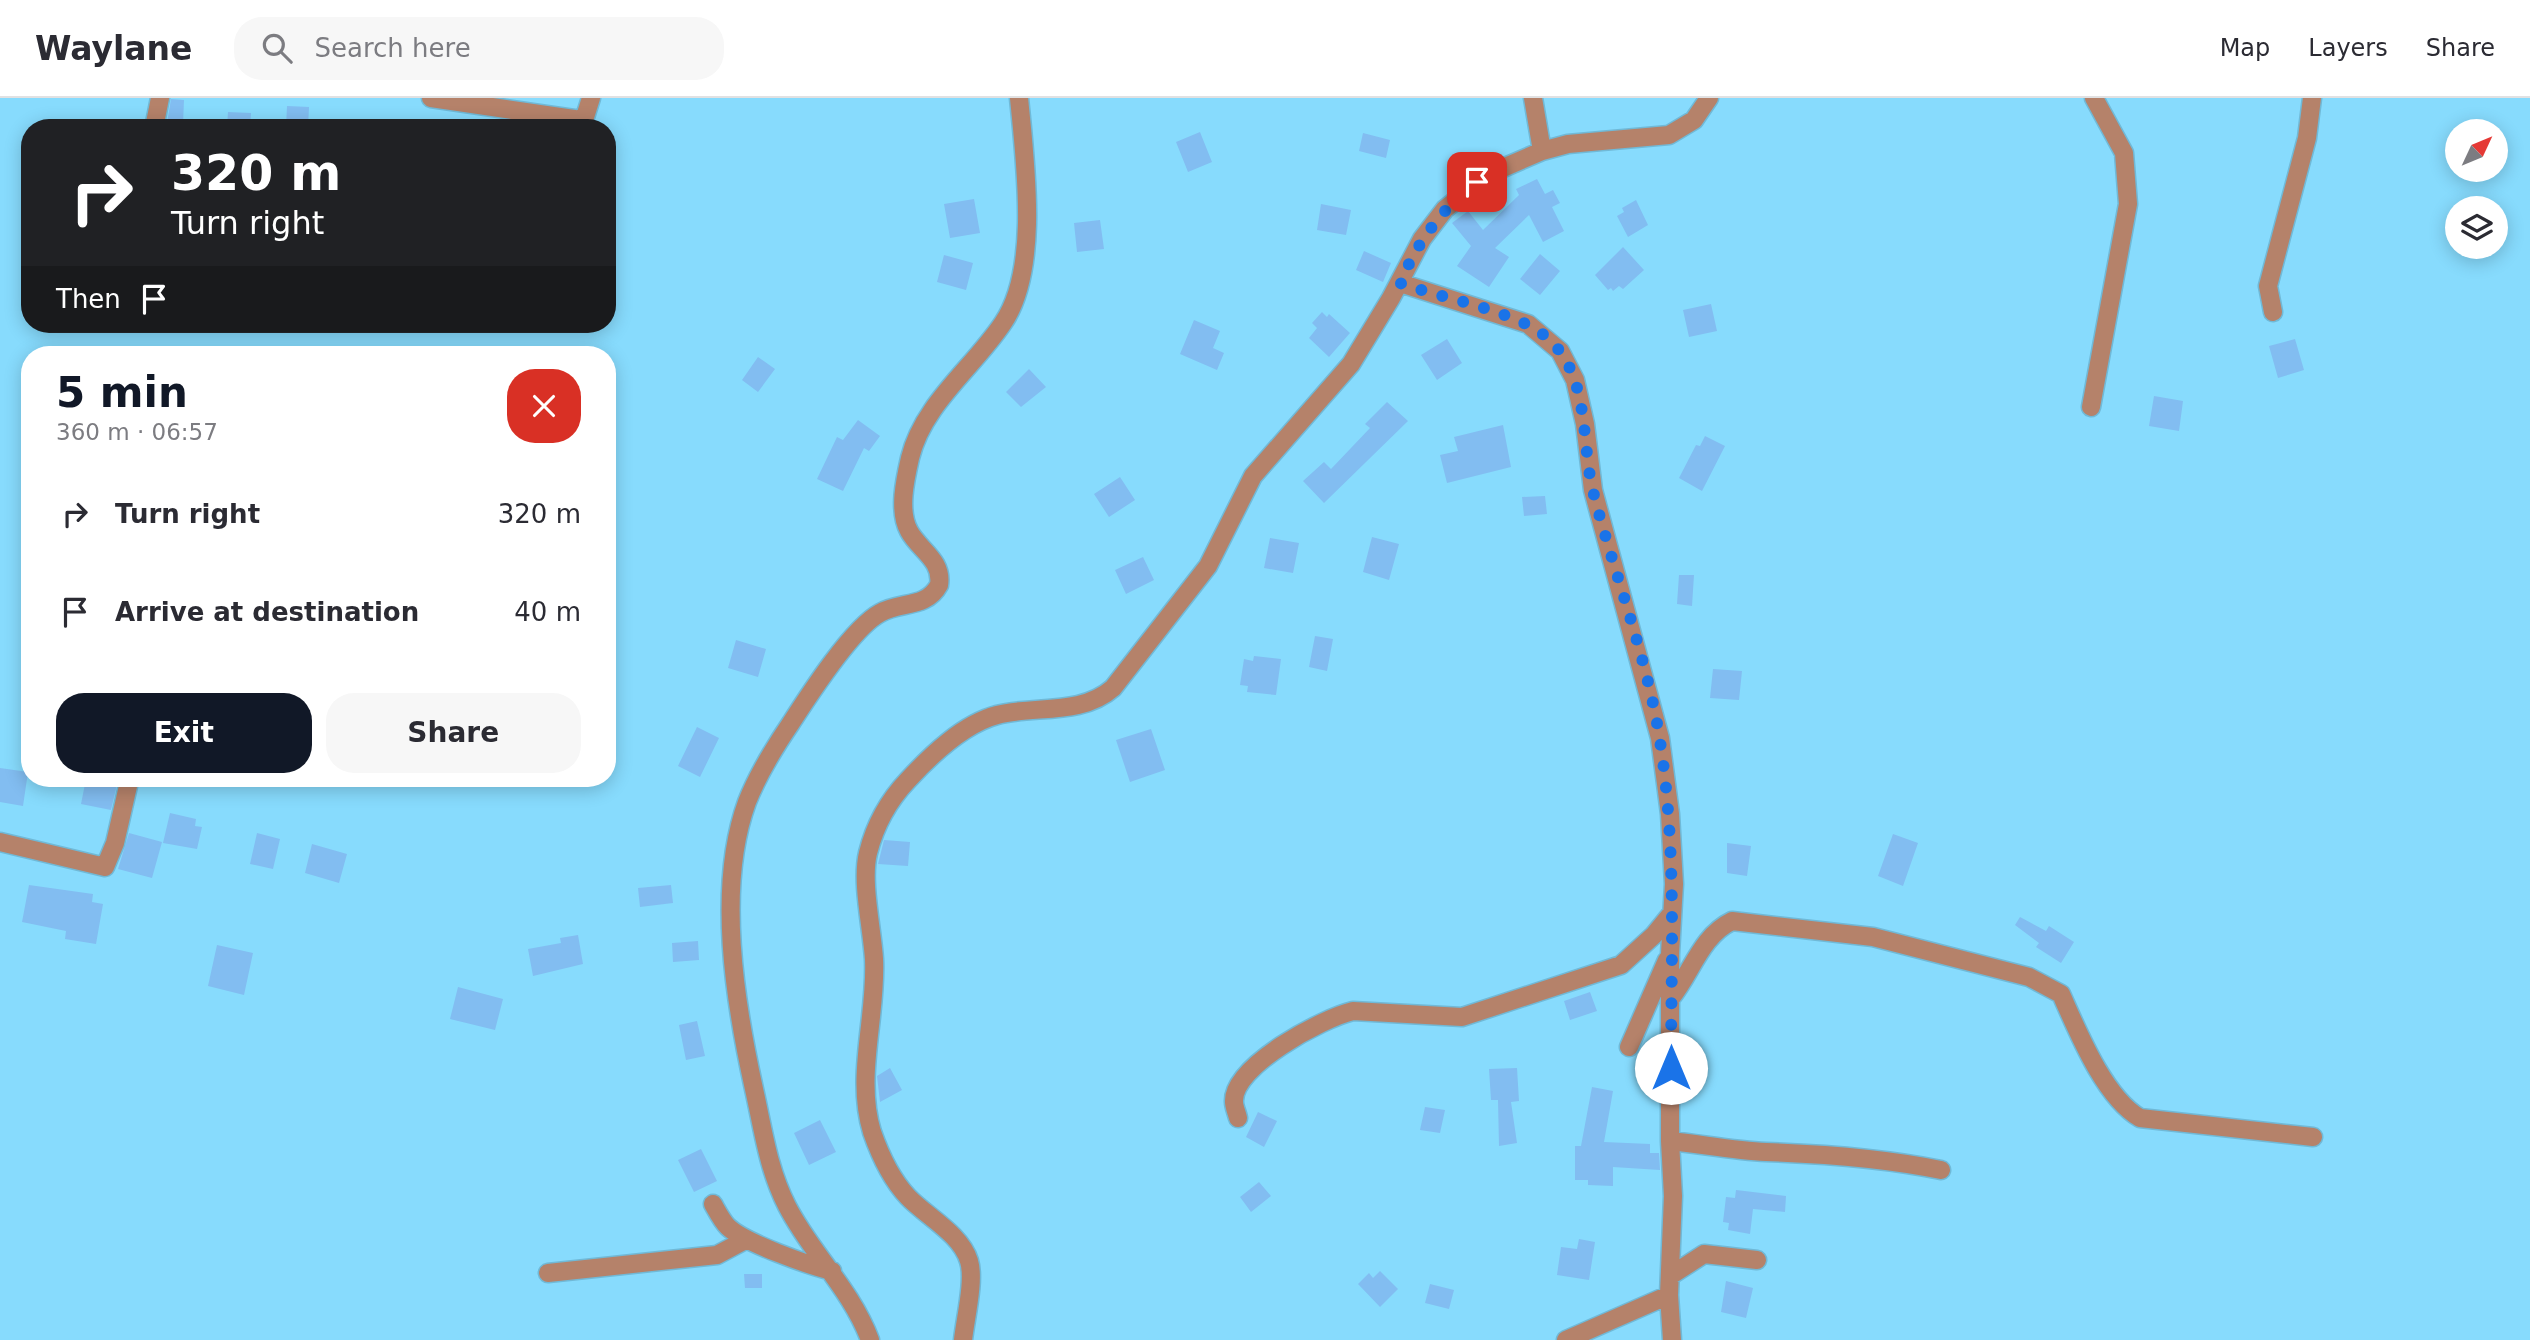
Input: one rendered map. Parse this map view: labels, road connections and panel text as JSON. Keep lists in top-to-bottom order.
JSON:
{
  "north": "top right",
  "page": {
    "header": "Waylane",
    "search": "Search here",
    "nav": ["Map", "Layers", "Share"],
    "turn": ["320 m", "Turn right"],
    "then": "Then",
    "heading": ["5 min", "360 m · 06:57"],
    "list": [
      {
        "name": "Turn right",
        "value": "320 m"
      },
      {
        "name": "Arrive at destination",
        "value": "40 m"
      }
    ],
    "buttons": ["Exit", "Share"]
  }
}
